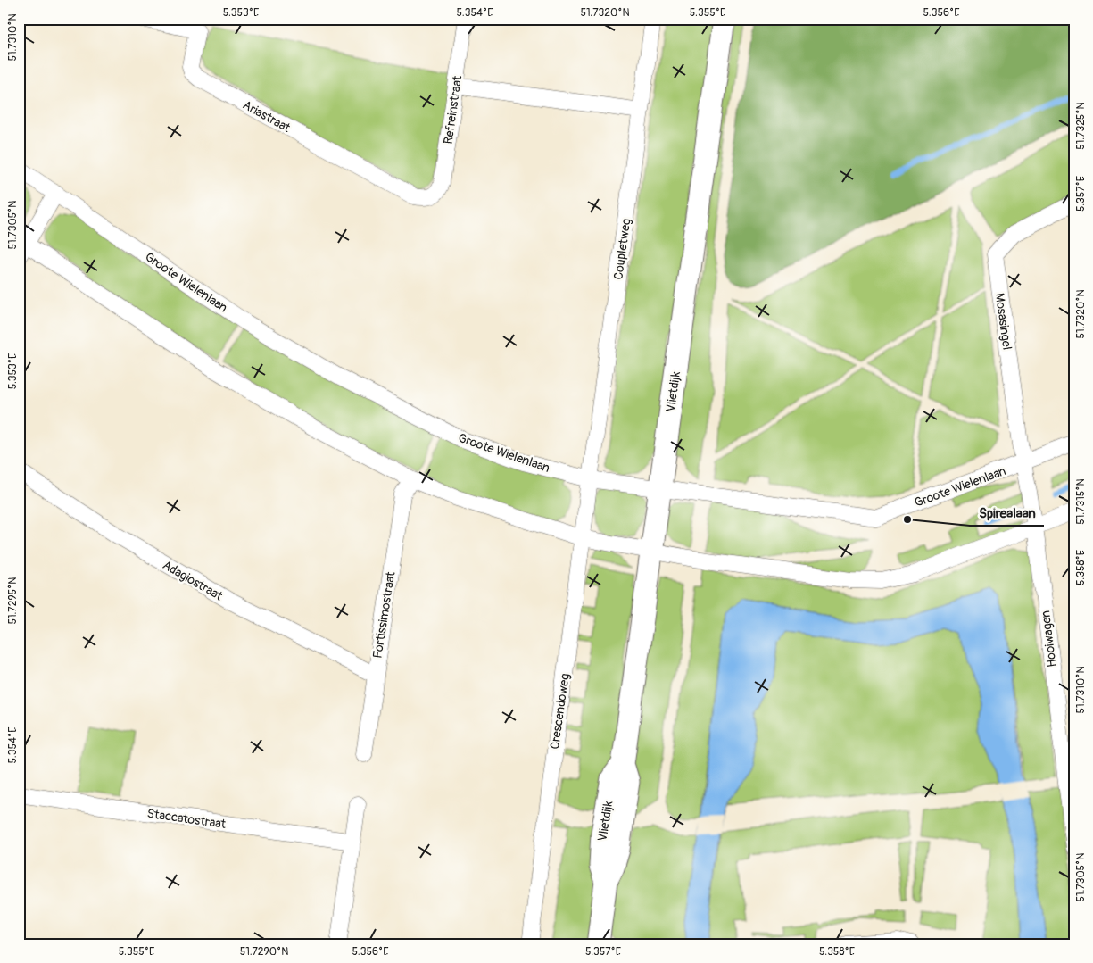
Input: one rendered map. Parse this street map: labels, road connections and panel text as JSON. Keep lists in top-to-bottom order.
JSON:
{
  "streets": {
    "street": [
      "Refreinstraat",
      "Ariastraat",
      "Coupletweg",
      "Groote Wielenlaan",
      "Mosasingel",
      "Vlietdijk",
      "Adagiostraat",
      "Fortissimostraat",
      "Hooiwagen",
      "Crescendoweg",
      "Staccatostraat"
    ]
  },
  "crossings": [
    ["Refreinstraat", "Ariastraat"],
    ["Coupletweg", "Groote Wielenlaan"],
    ["Coupletweg", "Crescendoweg"],
    ["Groote Wielenlaan", "Mosasingel"],
    ["Groote Wielenlaan", "Vlietdijk"],
    ["Groote Wielenlaan", "Crescendoweg"],
    ["Mosasingel", "Hooiwagen"],
    ["Adagiostraat", "Fortissimostraat"]
  ],
  "places": ["Spirealaan"],
  "coordinates": [
    "5.353°E",
    "5.354°E",
    "51.7320°N",
    "5.355°E",
    "5.356°E",
    "51.7310°N",
    "51.7325°N",
    "5.357°E",
    "51.7305°N",
    "51.7315°N",
    "5.358°E",
    "51.7295°N",
    "51.7290°N"
  ]
}
